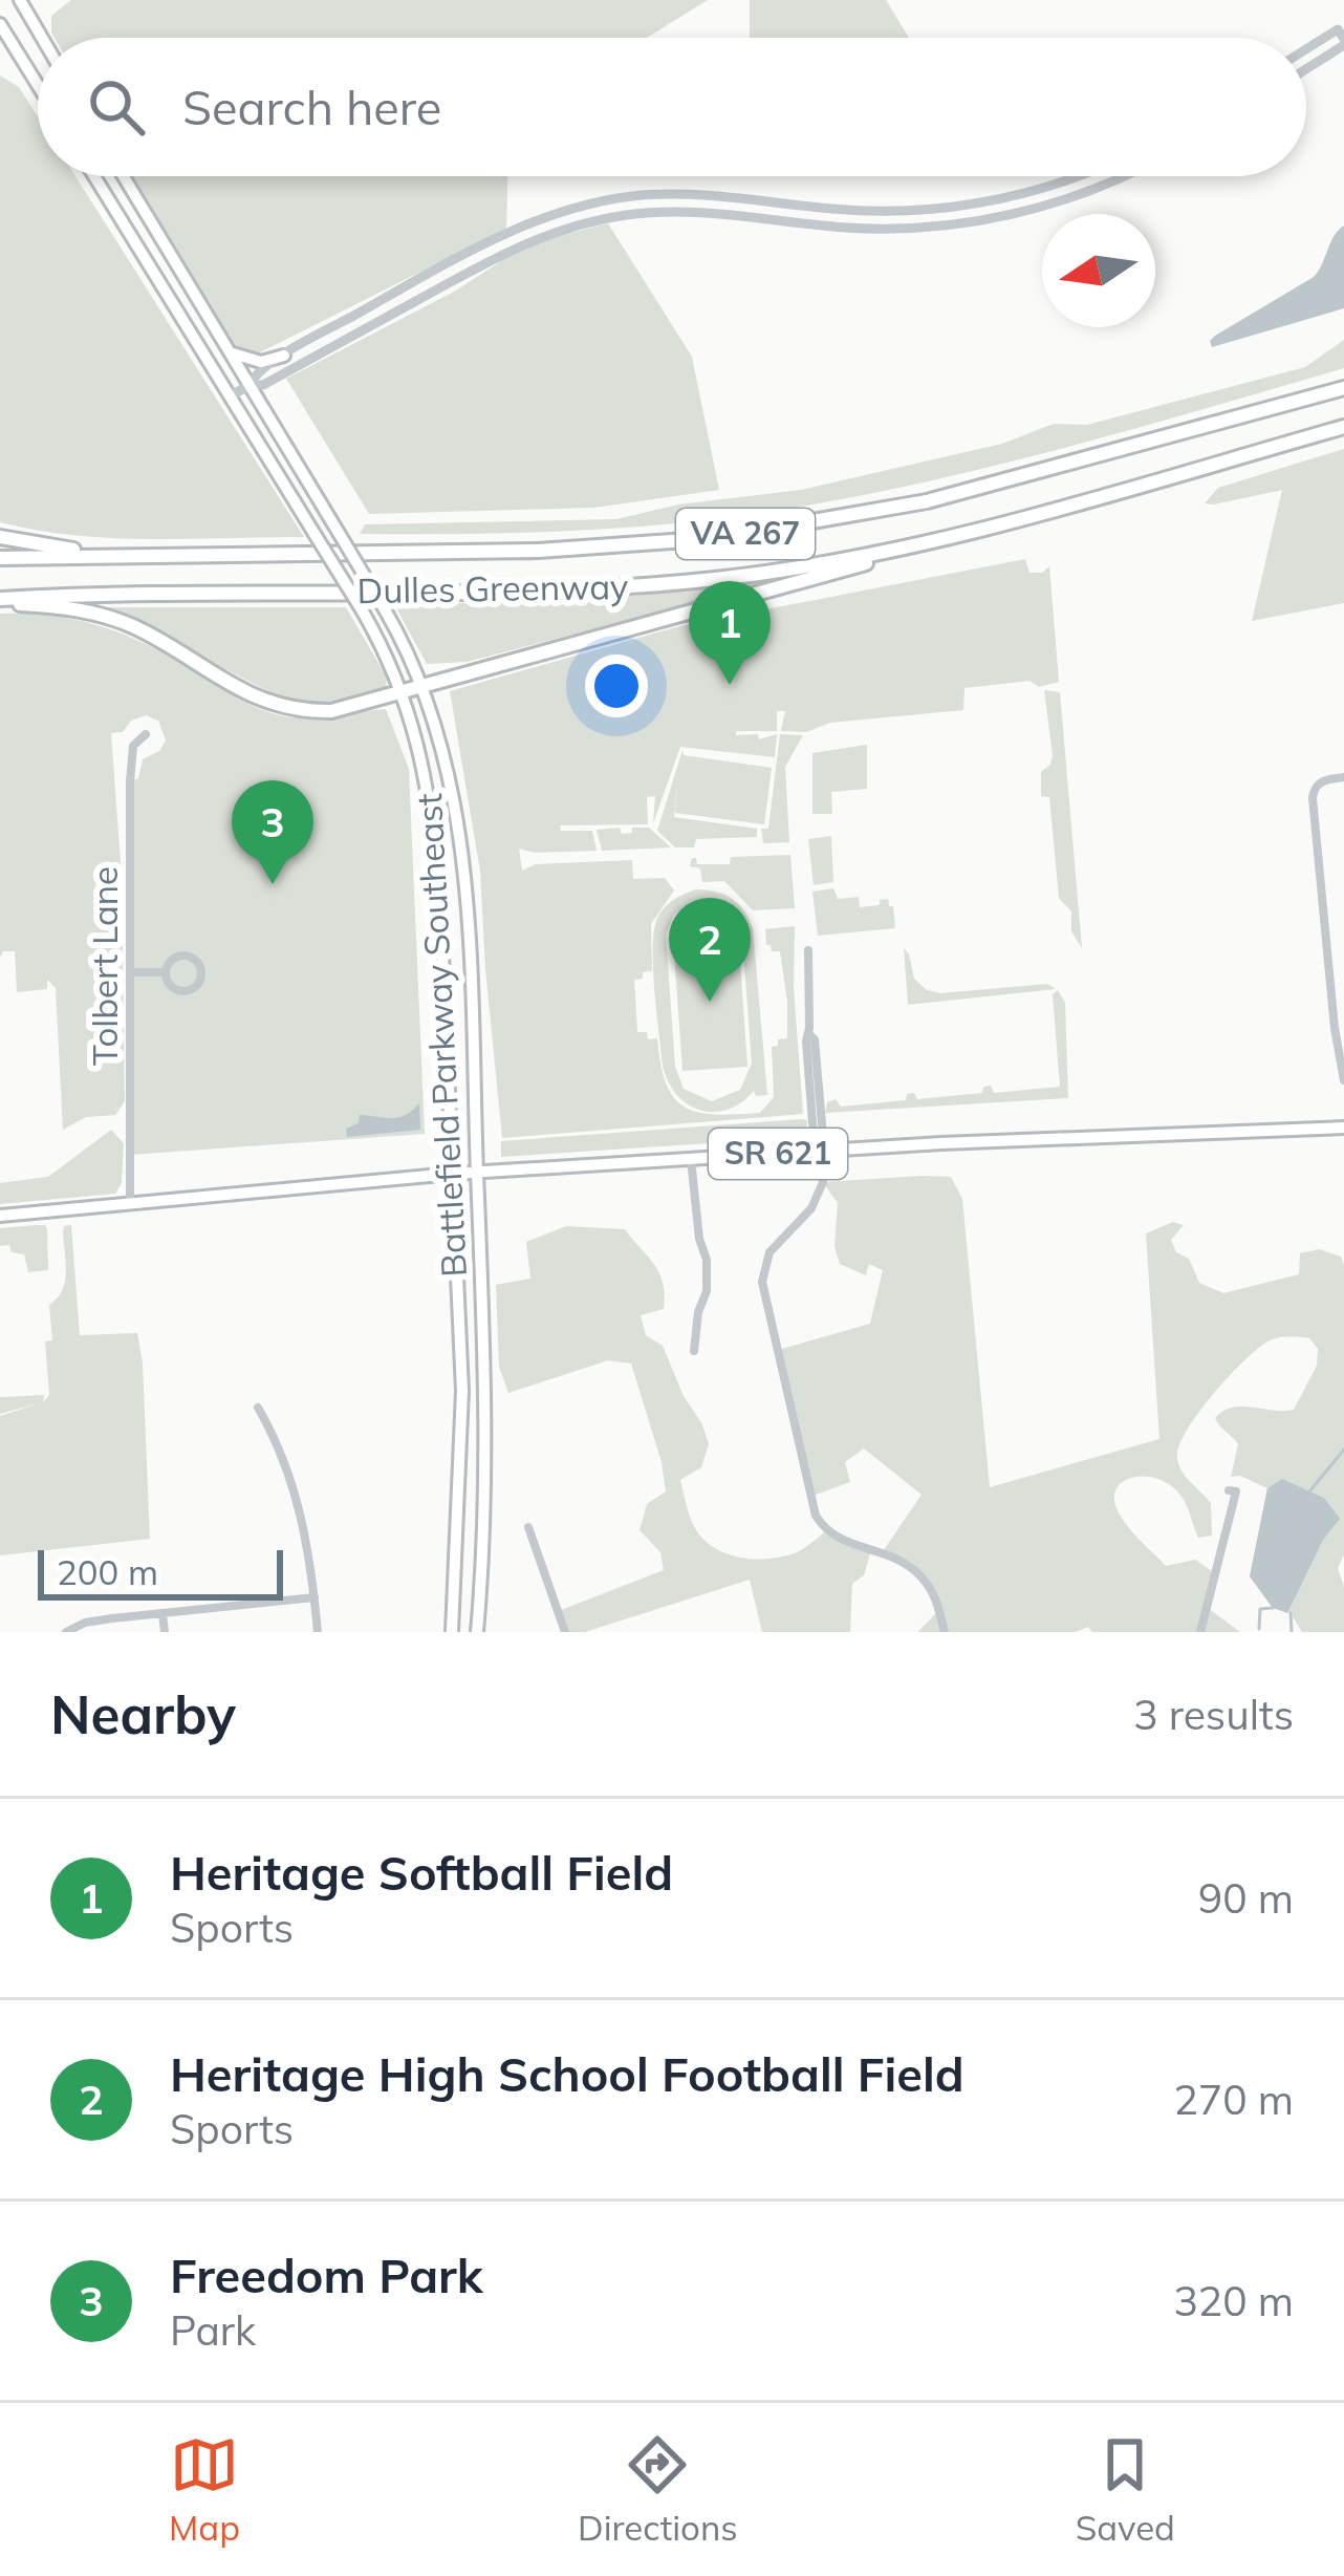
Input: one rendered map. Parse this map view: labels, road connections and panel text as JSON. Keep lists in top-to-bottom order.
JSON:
{
  "streets": {
    "highway": ["VA 267", "Dulles Greenway"],
    "main road": ["Battlefield Parkway Southeast", "SR 621"],
    "street": ["Tolbert Lane"]
  },
  "crossings": [
    ["Tolbert Lane", "SR 621"],
    ["Battlefield Parkway Southeast", "SR 621"]
  ],
  "scale_bar": "200 m",
  "north": "left",
  "page": {
    "search": "Search here",
    "pins": ["1", "3", "2"],
    "scale": "200 m",
    "heading": ["Nearby", "3 results"],
    "list": [
      {
        "mark": "1",
        "name": "Heritage Softball Field",
        "note": "Sports",
        "value": "90 m"
      },
      {
        "mark": "2",
        "name": "Heritage High School Football Field",
        "note": "Sports",
        "value": "270 m"
      },
      {
        "mark": "3",
        "name": "Freedom Park",
        "note": "Park",
        "value": "320 m"
      }
    ],
    "nav": ["Map", "Directions", "Saved"]
  }
}
